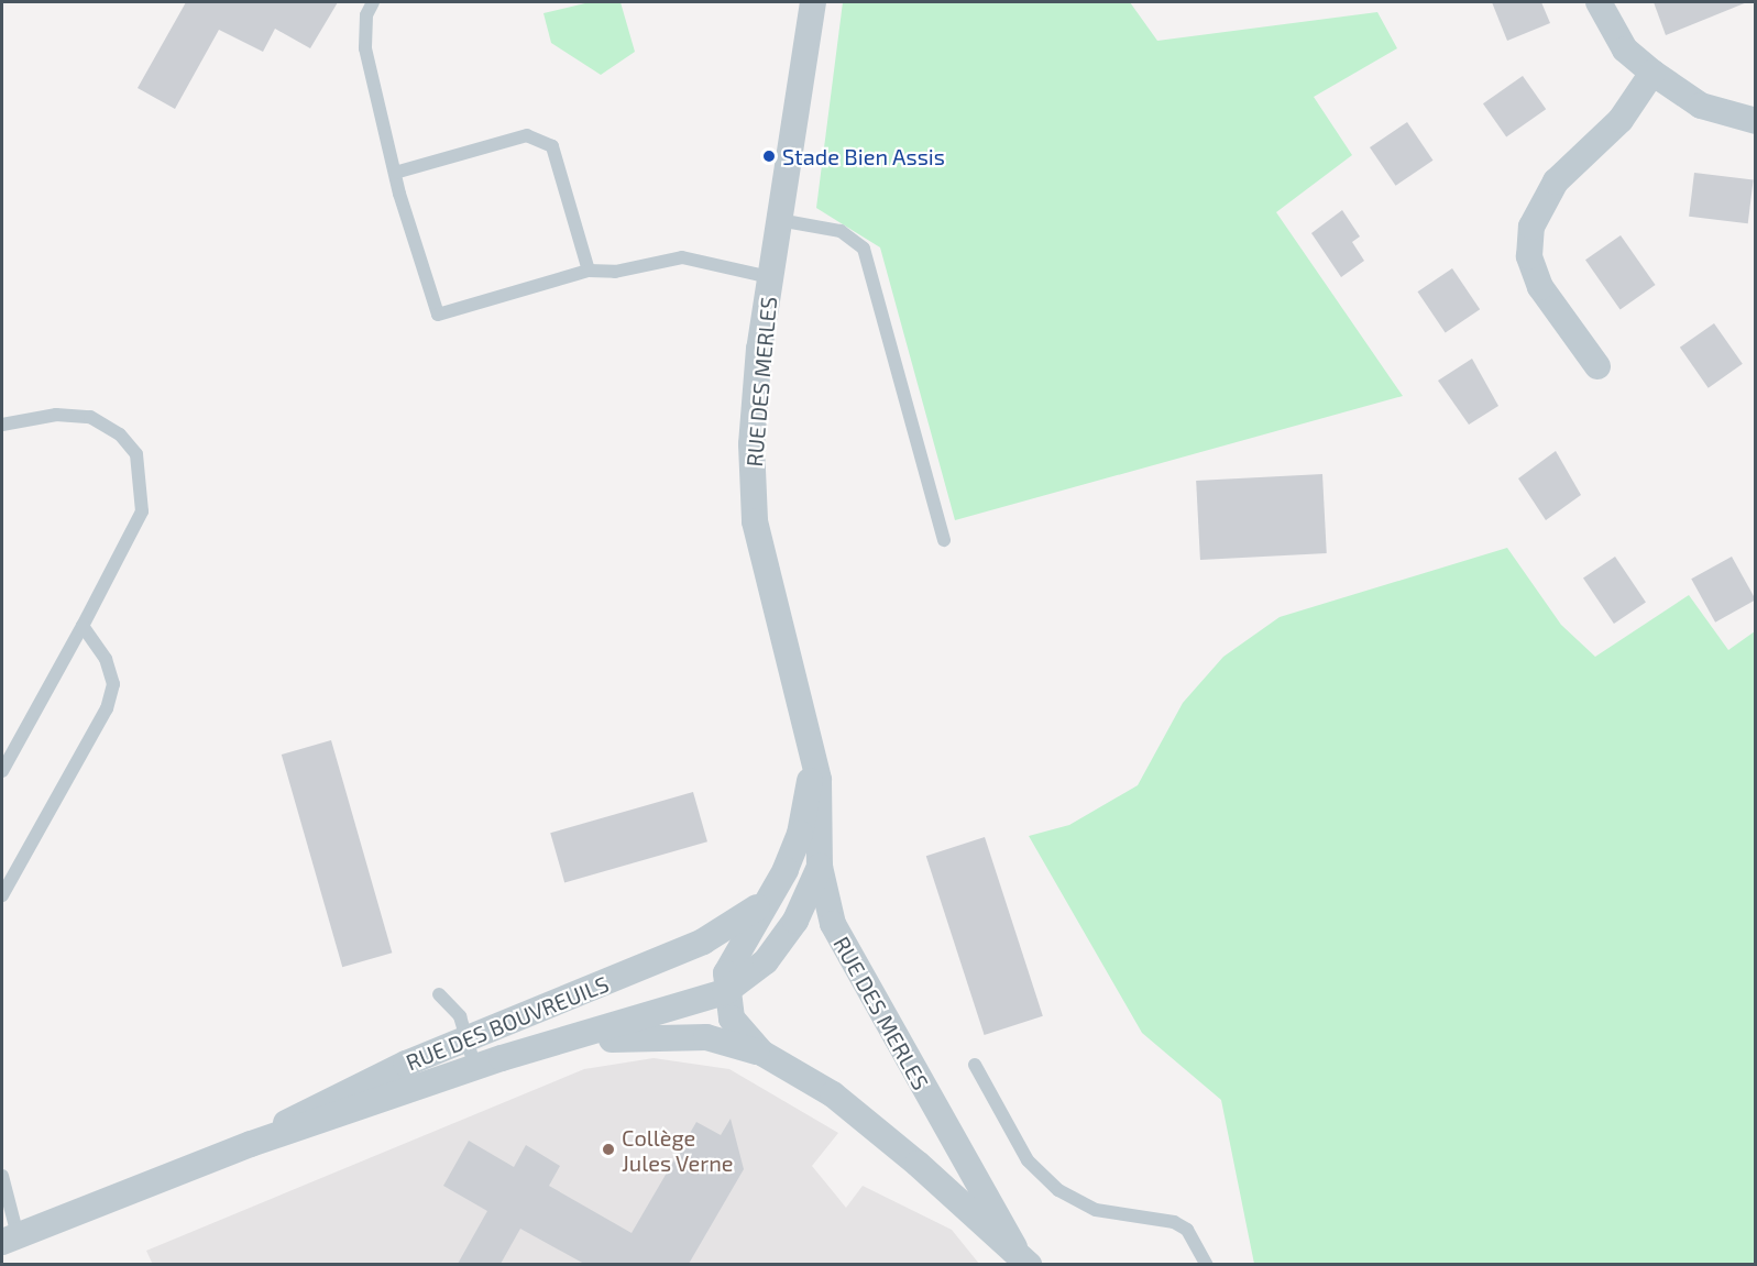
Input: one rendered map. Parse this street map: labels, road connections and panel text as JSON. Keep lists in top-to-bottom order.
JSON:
{
  "streets": {
    "street": ["RUE DES MERLES", "RUE DES BOUVREUILS"]
  },
  "crossings": [
    ["RUE DES MERLES", "RUE DES BOUVREUILS"]
  ],
  "places": ["Stade Bien Assis", "Collège Jules Verne"]
}
